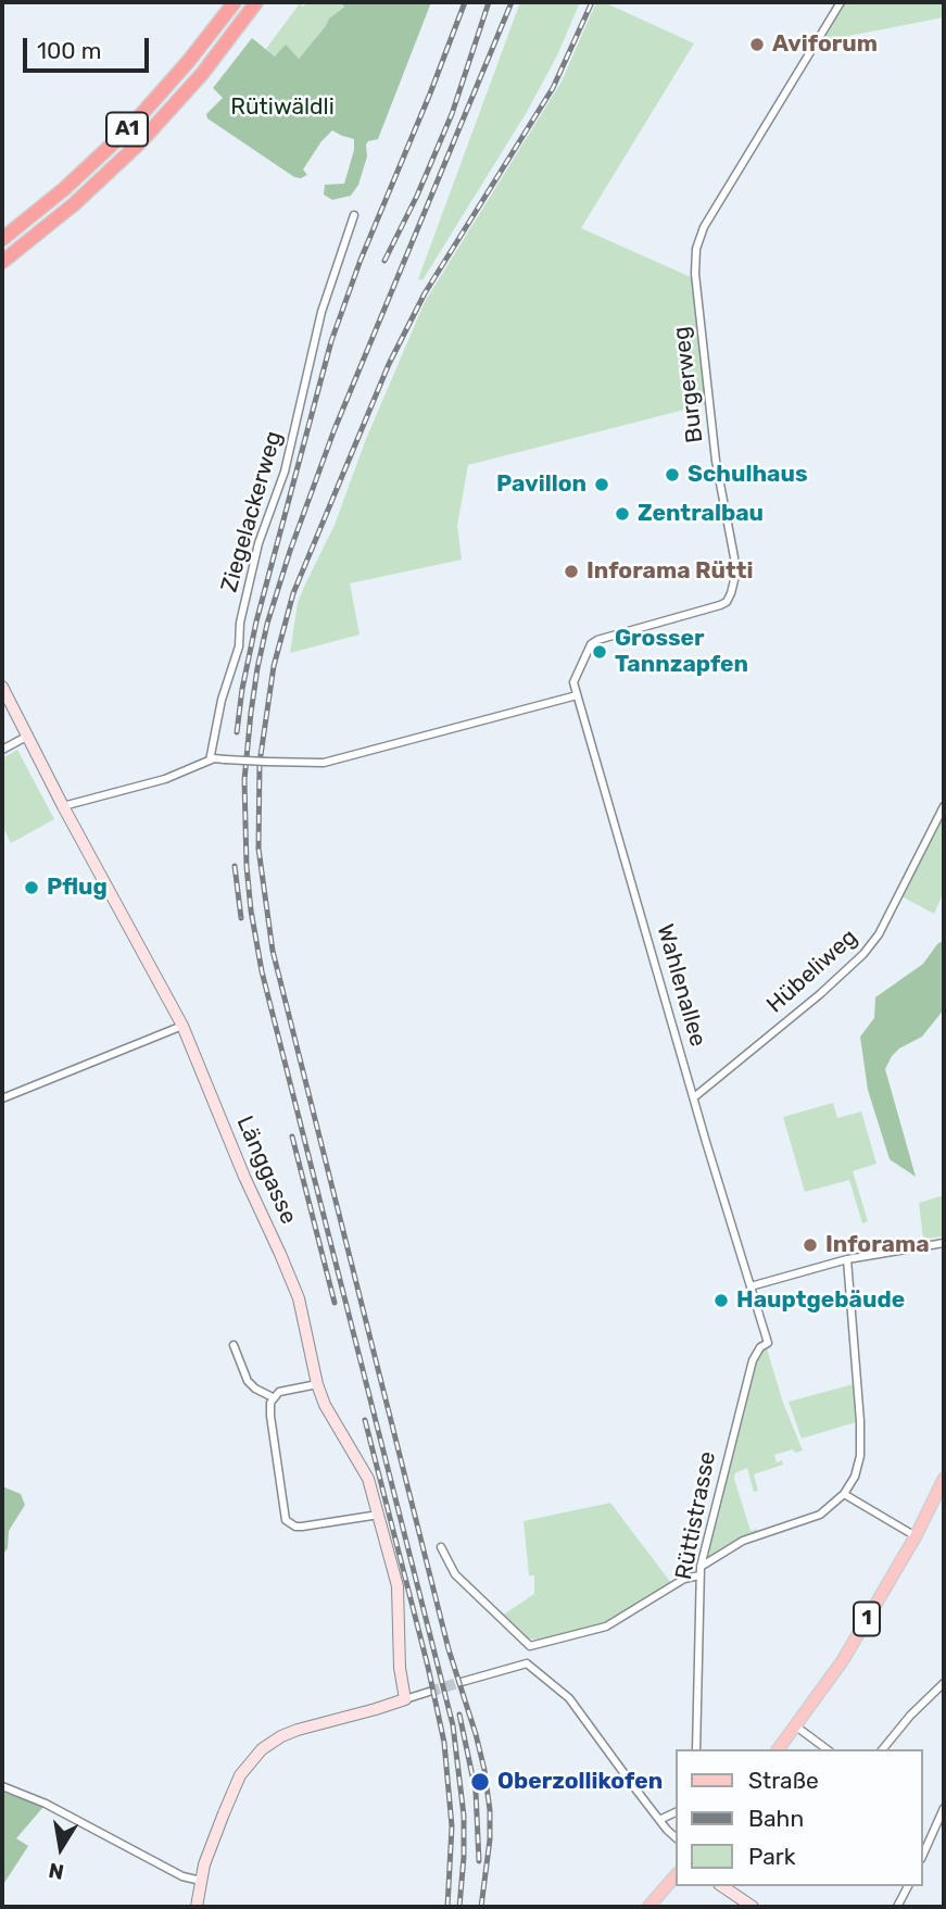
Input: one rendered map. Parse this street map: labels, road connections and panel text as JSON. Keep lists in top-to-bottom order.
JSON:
{
  "streets": {
    "highway": ["A1"],
    "main road": ["1"],
    "street": [
      "Burgerweg",
      "Ziegelackerweg",
      "Hübeliweg",
      "Wahlenallee",
      "Länggasse",
      "Rüttistrasse"
    ]
  },
  "crossings": [
    ["Burgerweg", "Wahlenallee"],
    ["Hübeliweg", "Wahlenallee"],
    ["Wahlenallee", "Rüttistrasse"]
  ],
  "parks": ["Rütiwäldli"],
  "places": [
    "Aviforum",
    "Schulhaus",
    "Pavillon",
    "Zentralbau",
    "Inforama Rütti",
    "Grosser Tannzapfen",
    "Pflug",
    "Inforama",
    "Hauptgebäude",
    "Oberzollikofen"
  ],
  "legend": ["Straße", "Bahn", "Park"],
  "scale_bar": "100 m",
  "north": "bottom"
}
